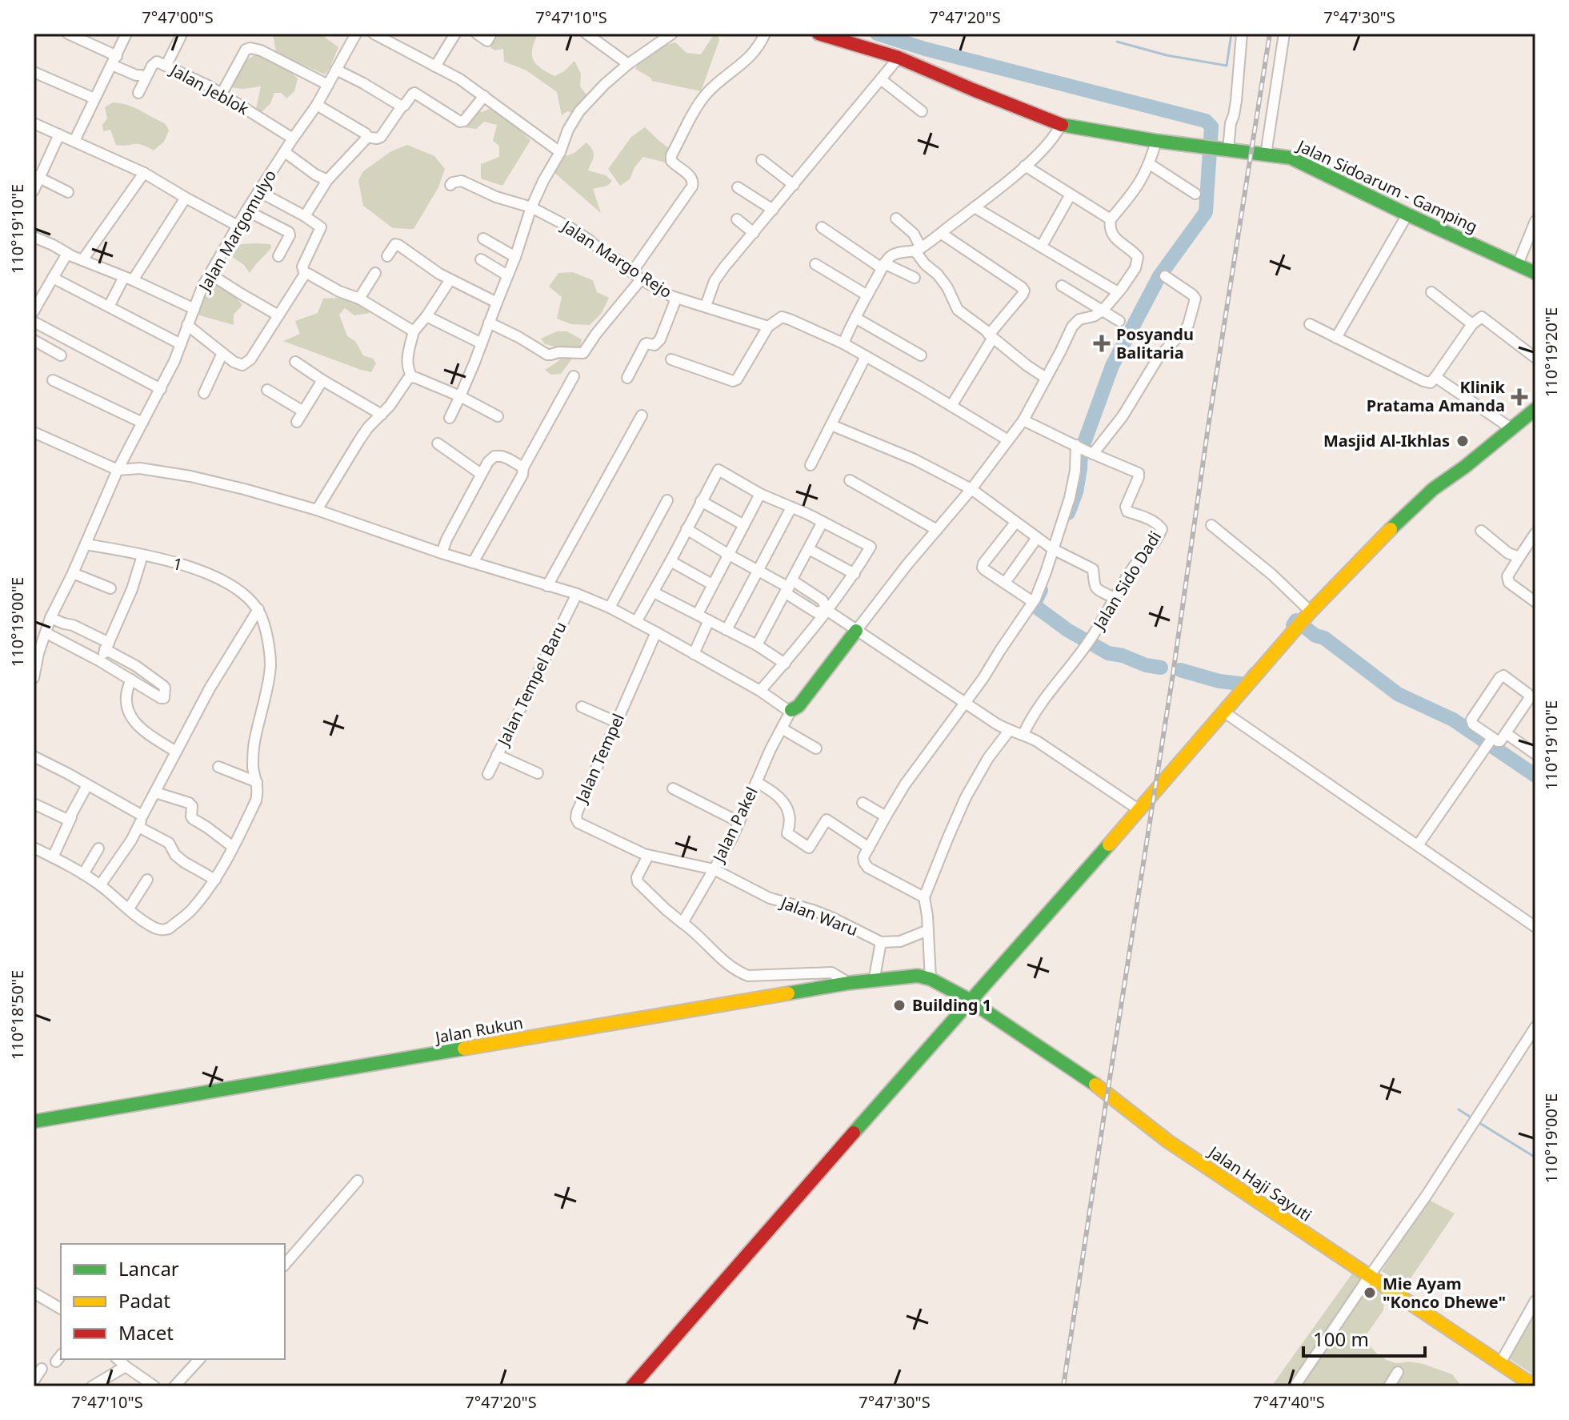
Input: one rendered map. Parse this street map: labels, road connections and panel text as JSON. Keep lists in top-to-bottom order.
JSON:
{
  "streets": {
    "main road": ["Jalan Sidoarum - Gamping", "Jalan Rukun", "Jalan Haji Sayuti"],
    "street": [
      "Jalan Jeblok",
      "Jalan Margomulyo",
      "Jalan Margo Rejo",
      "1",
      "Jalan Sido Dadi",
      "Jalan Tempel Baru",
      "Jalan Tempel",
      "Jalan Pakel",
      "Jalan Waru"
    ]
  },
  "crossings": [
    ["Jalan Jeblok", "Jalan Margomulyo"],
    ["Jalan Margomulyo", "1"],
    ["Jalan Tempel", "Jalan Pakel"],
    ["Jalan Tempel", "Jalan Waru"],
    ["Jalan Pakel", "Jalan Waru"],
    ["Jalan Rukun", "Jalan Haji Sayuti"]
  ],
  "places": {
    "health": ["Posyandu Balitaria", "Klinik Pratama Amanda"],
    "other": ["Masjid Al-Ikhlas", "Building 1", "Mie Ayam \"Konco Dhewe\""]
  },
  "legend": ["Lancar", "Padat", "Macet"],
  "scale_bar": "100 m",
  "coordinates": [
    "7°47'00\"S",
    "7°47'10\"S",
    "7°47'20\"S",
    "7°47'30\"S",
    "110°19'10\"E",
    "110°19'20\"E",
    "110°19'00\"E",
    "110°18'50\"E",
    "7°47'40\"S"
  ]
}
